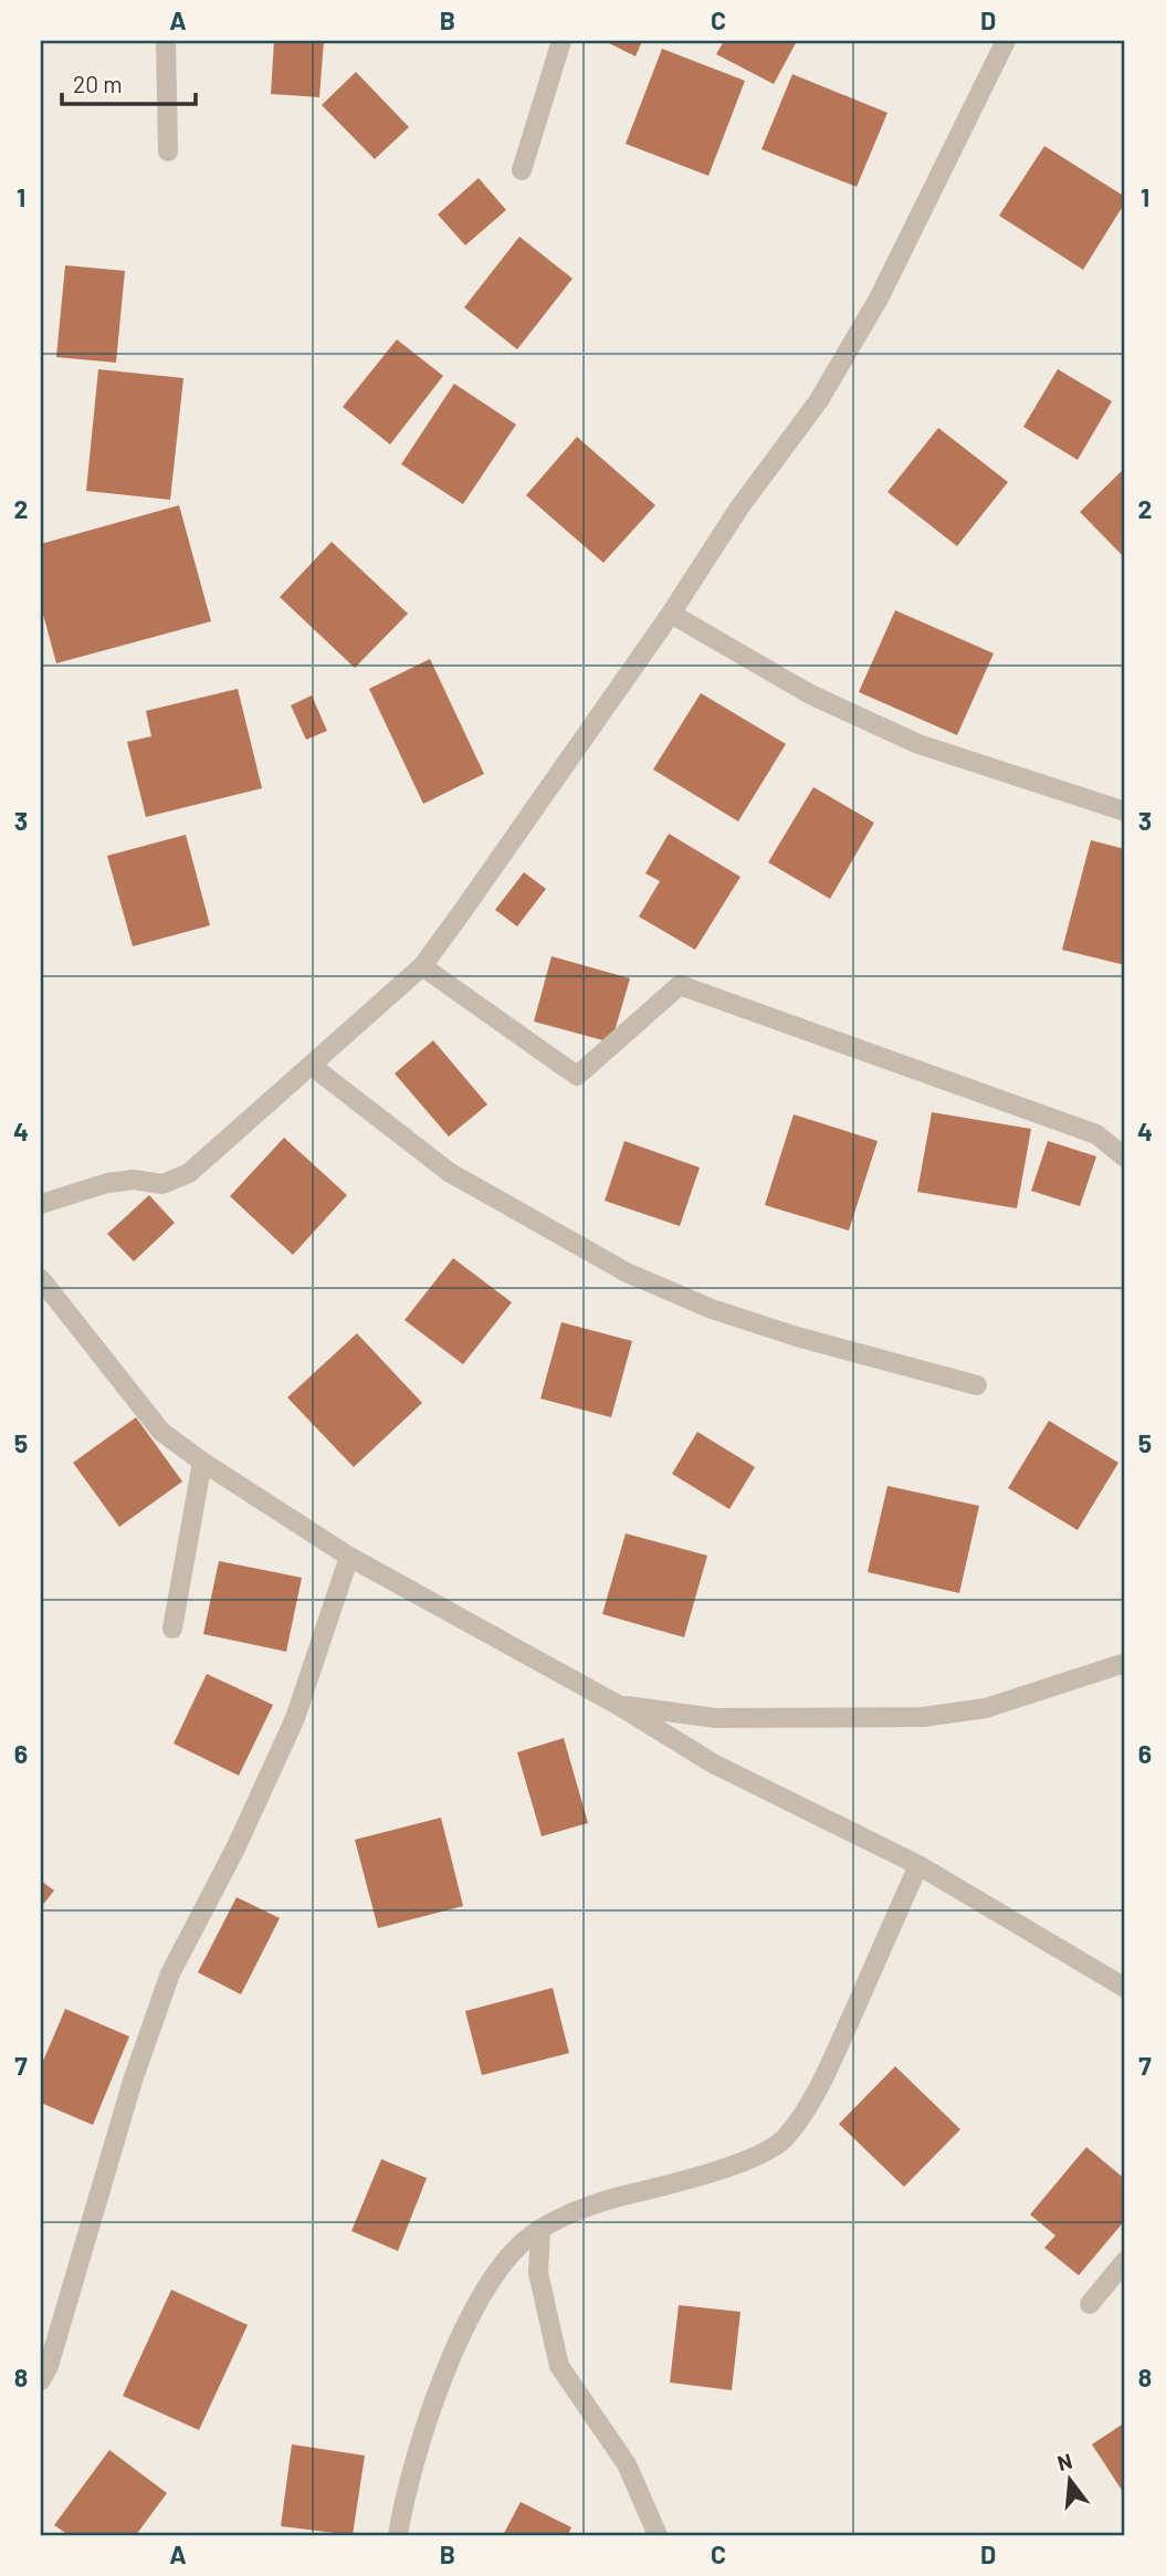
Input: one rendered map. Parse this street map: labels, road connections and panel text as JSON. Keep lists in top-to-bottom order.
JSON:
{
  "scale_bar": "20 m",
  "north": "top",
  "grid": {
    "columns": [
      "A",
      "B",
      "C",
      "D"
    ],
    "rows": [
      "1",
      "2",
      "3",
      "4",
      "5",
      "6",
      "7",
      "8"
    ]
  }
}
